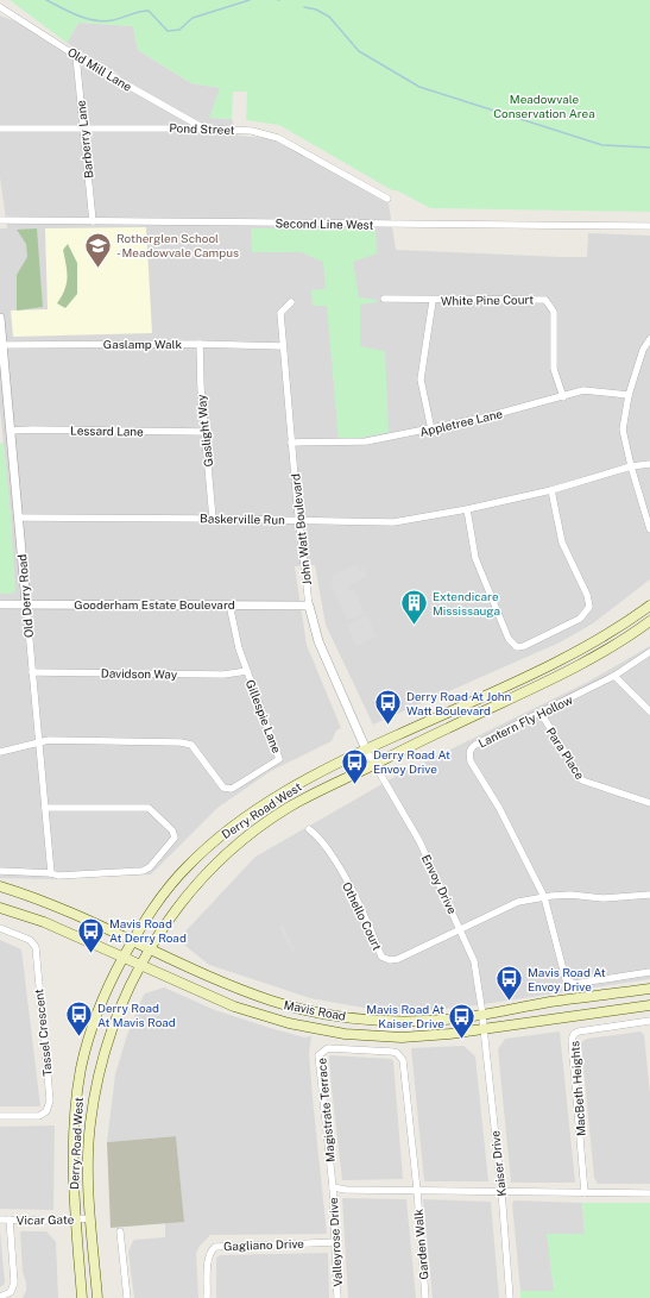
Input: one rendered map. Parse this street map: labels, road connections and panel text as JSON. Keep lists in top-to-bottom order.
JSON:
{
  "streets": {
    "main road": ["Derry Road West", "Mavis Road"],
    "street": [
      "Old Mill Lane",
      "Pond Street",
      "Barberry Lane",
      "Second Line West",
      "White Pine Court",
      "Gaslamp Walk",
      "Appletree Lane",
      "Lessard Lane",
      "Gaslight Way",
      "Baskerville Run",
      "John Watt Boulevard",
      "Old Derry Road",
      "Gooderham Estate Boulevard",
      "Davidson Way",
      "Gillespie Lane",
      "Lantern Fly Hollow",
      "Para Place",
      "Envoy Drive",
      "Othello Court",
      "Tassel Crescent",
      "MacBeth Heights",
      "Magistrate Terrace",
      "Kaiser Drive",
      "Vicar Gate",
      "Valleyrose Drive",
      "Gagliano Drive",
      "Garden Walk"
    ]
  },
  "crossings": [
    ["Old Mill Lane", "Pond Street"],
    ["Old Mill Lane", "Barberry Lane"],
    ["Pond Street", "Barberry Lane"],
    ["Barberry Lane", "Second Line West"],
    ["White Pine Court", "Appletree Lane"],
    ["Gaslamp Walk", "Gaslight Way"],
    ["Gaslamp Walk", "John Watt Boulevard"],
    ["Gaslamp Walk", "Old Derry Road"],
    ["Appletree Lane", "John Watt Boulevard"],
    ["Lessard Lane", "Gaslight Way"],
    ["Lessard Lane", "Old Derry Road"],
    ["Gaslight Way", "Baskerville Run"],
    ["Baskerville Run", "John Watt Boulevard"],
    ["Baskerville Run", "Old Derry Road"],
    ["John Watt Boulevard", "Gooderham Estate Boulevard"],
    ["John Watt Boulevard", "Derry Road West"],
    ["John Watt Boulevard", "Envoy Drive"],
    ["Old Derry Road", "Gooderham Estate Boulevard"],
    ["Old Derry Road", "Davidson Way"],
    ["Old Derry Road", "Gillespie Lane"],
    ["Gooderham Estate Boulevard", "Gillespie Lane"],
    ["Davidson Way", "Gillespie Lane"],
    ["Lantern Fly Hollow", "Para Place"],
    ["Derry Road West", "Envoy Drive"],
    ["Derry Road West", "Mavis Road"],
    ["Derry Road West", "Vicar Gate"],
    ["Envoy Drive", "Othello Court"],
    ["Envoy Drive", "Mavis Road"],
    ["Envoy Drive", "Kaiser Drive"],
    ["Mavis Road", "Kaiser Drive"],
    ["Magistrate Terrace", "Valleyrose Drive"],
    ["Magistrate Terrace", "Garden Walk"],
    ["Valleyrose Drive", "Gagliano Drive"]
  ],
  "parks": ["Meadowvale Conservation Area"],
  "places": {
    "school or university": ["Rotherglen School - Meadowvale Campus"],
    "building": ["Extendicare Mississauga"],
    "bus stop": [
      "Derry Road At John Watt Boulevard",
      "Derry Road At Envoy Drive",
      "Mavis Road At Derry Road",
      "Mavis Road At Envoy Drive",
      "Derry Road At Mavis Road",
      "Mavis Road At Kaiser Drive"
    ]
  }
}
